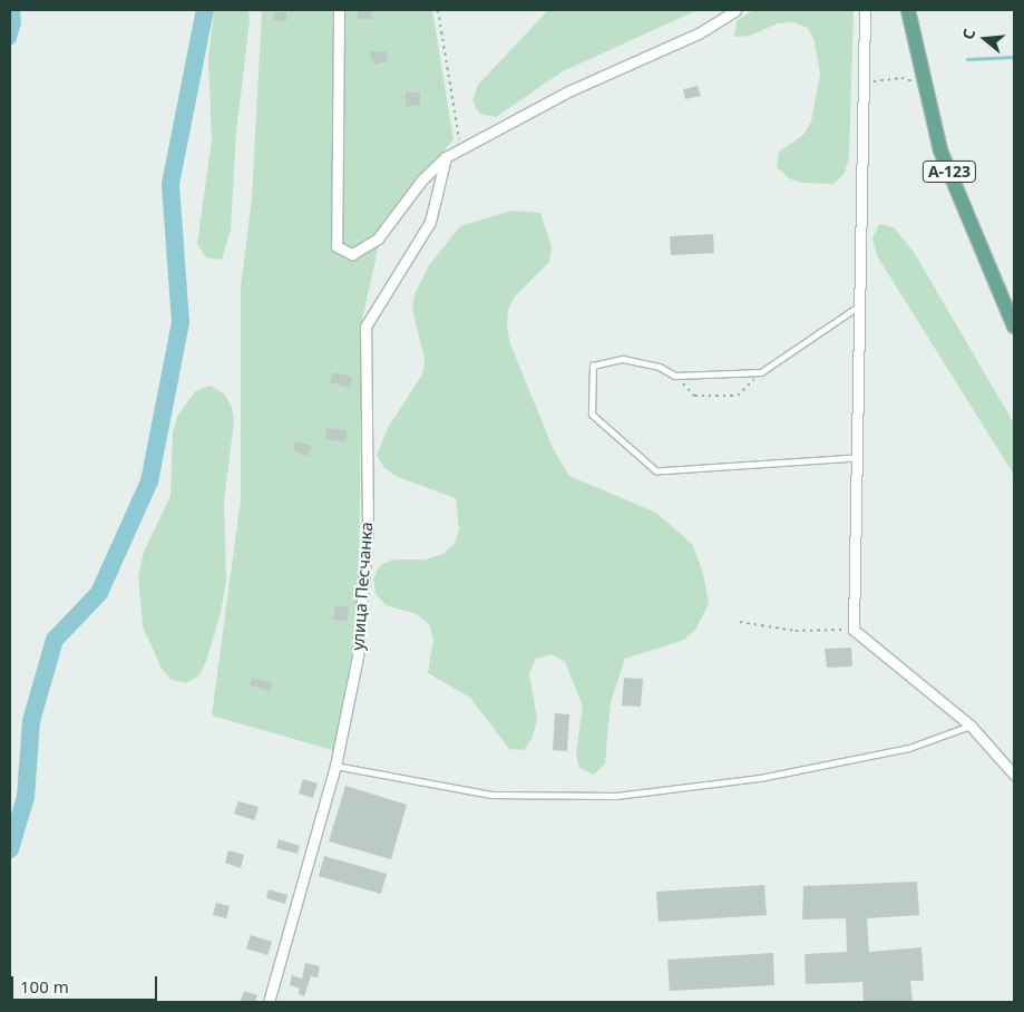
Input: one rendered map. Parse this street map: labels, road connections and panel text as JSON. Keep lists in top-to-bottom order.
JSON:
{
  "streets": {
    "main road": ["А-123"],
    "street": ["улица Песчанка"]
  },
  "scale_bar": "100 m",
  "north": "left"
}
